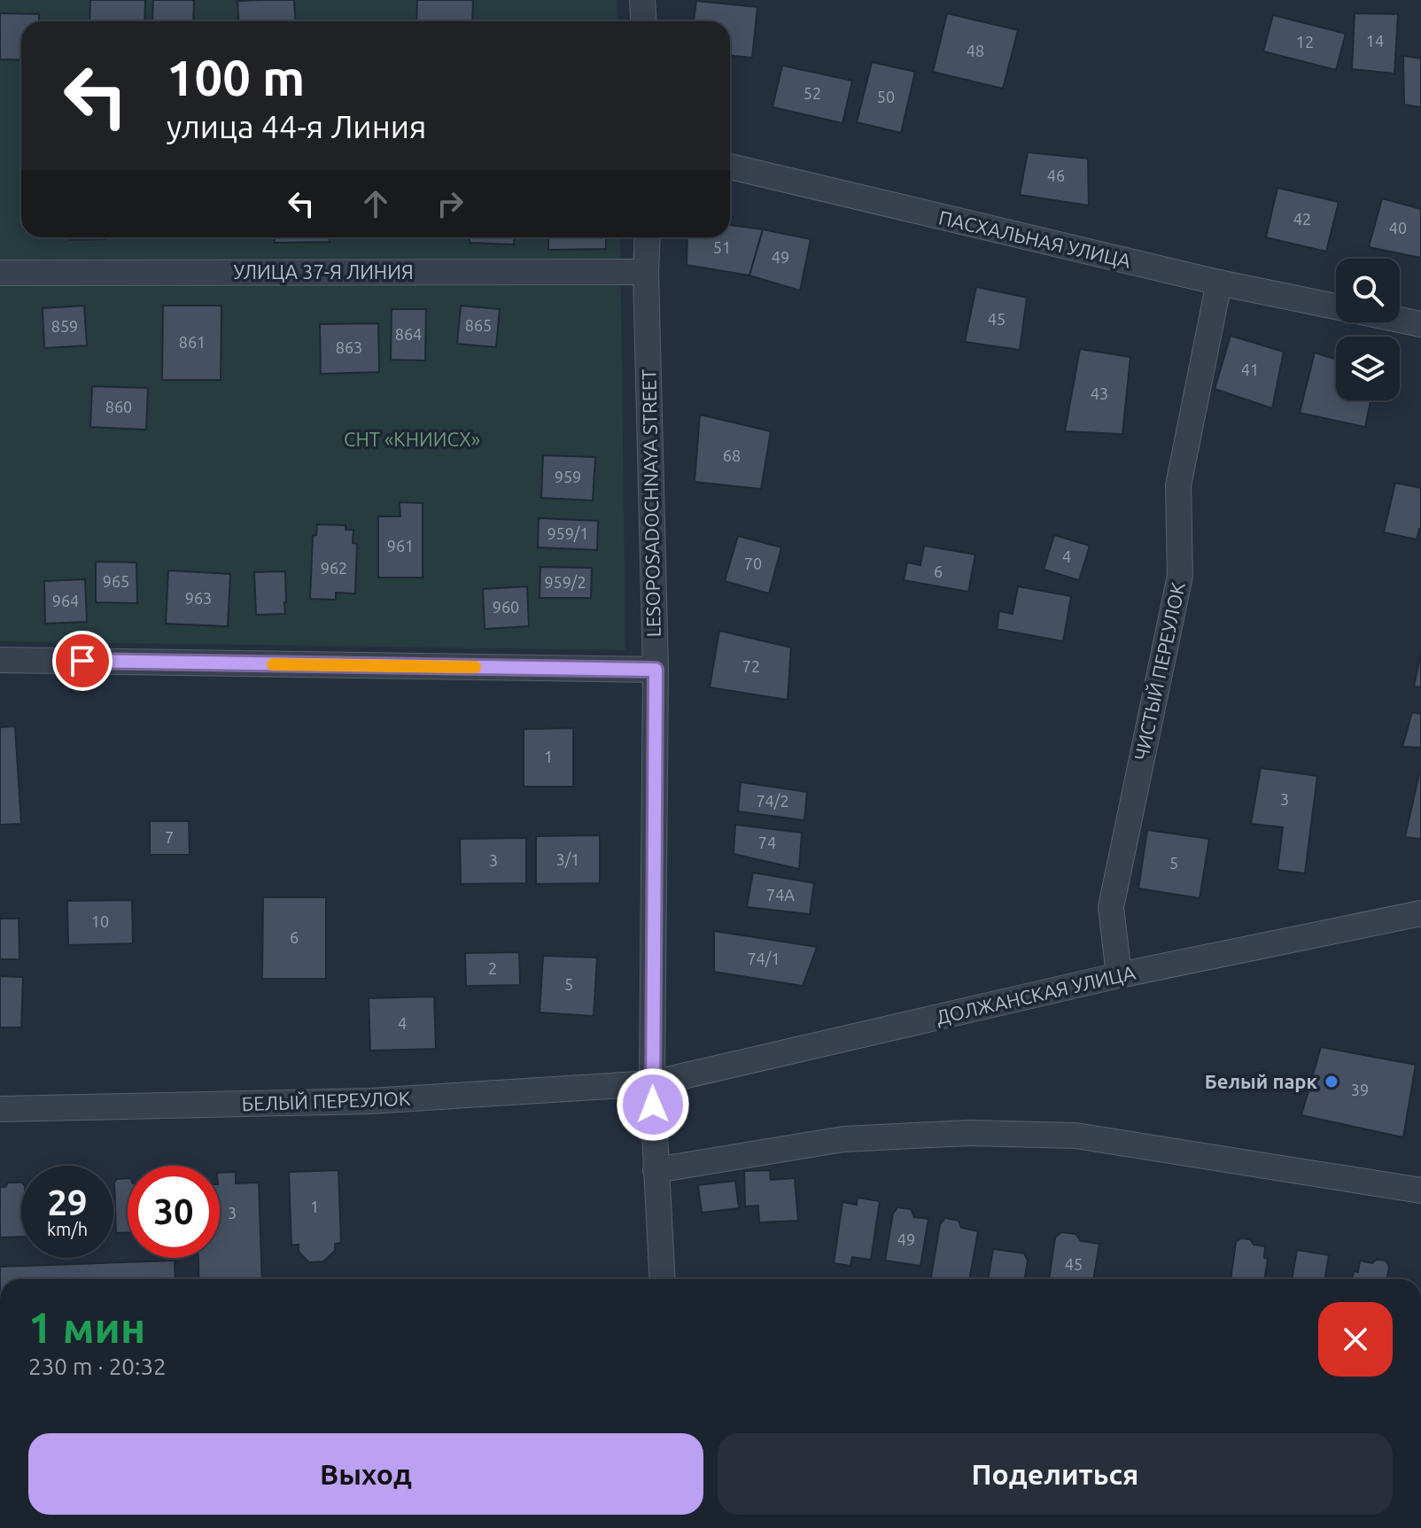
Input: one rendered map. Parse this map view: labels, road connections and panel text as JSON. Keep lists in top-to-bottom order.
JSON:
{
  "streets": {
    "street": [
      "ПАСХАЛЬНАЯ УЛИЦА",
      "УЛИЦА 37-Я ЛИНИЯ",
      "LESOPOSADOCHNAYA STREET",
      "ЧИСТЫЙ ПЕРЕУЛОК",
      "ДОЛЖАНСКАЯ УЛИЦА",
      "БЕЛЫЙ ПЕРЕУЛОК"
    ]
  },
  "crossings": [
    ["ПАСХАЛЬНАЯ УЛИЦА", "ЧИСТЫЙ ПЕРЕУЛОК"],
    ["УЛИЦА 37-Я ЛИНИЯ", "LESOPOSADOCHNAYA STREET"],
    ["LESOPOSADOCHNAYA STREET", "ДОЛЖАНСКАЯ УЛИЦА"],
    ["LESOPOSADOCHNAYA STREET", "БЕЛЫЙ ПЕРЕУЛОК"],
    ["ЧИСТЫЙ ПЕРЕУЛОК", "ДОЛЖАНСКАЯ УЛИЦА"],
    ["ДОЛЖАНСКАЯ УЛИЦА", "БЕЛЫЙ ПЕРЕУЛОК"]
  ],
  "parks": ["СНТ «КНИИСХ»"],
  "places": ["Белый парк"],
  "house_numbers": [
    "14",
    "12",
    "48",
    "52",
    "50",
    "46",
    "42",
    "40",
    "51",
    "49",
    "45",
    "865",
    "859",
    "864",
    "861",
    "863",
    "41",
    "43",
    "860",
    "68",
    "959",
    "959/1",
    "961",
    "4",
    "70",
    "962",
    "6",
    "965",
    "959/2",
    "963",
    "964",
    "960",
    "72",
    "1",
    "3",
    "74/2",
    "7",
    "74",
    "3/1",
    "3",
    "5",
    "74А",
    "10",
    "6",
    "74/1",
    "2",
    "5",
    "4",
    "39",
    "1",
    "3",
    "49",
    "45"
  ],
  "page": {
    "turn": ["100 m", "улица 44-я Линия"],
    "speed": "29 km/h",
    "limit": "30",
    "heading": ["1 мин", "230 m · 20:32"],
    "buttons": ["Выход", "Поделиться"]
  }
}
